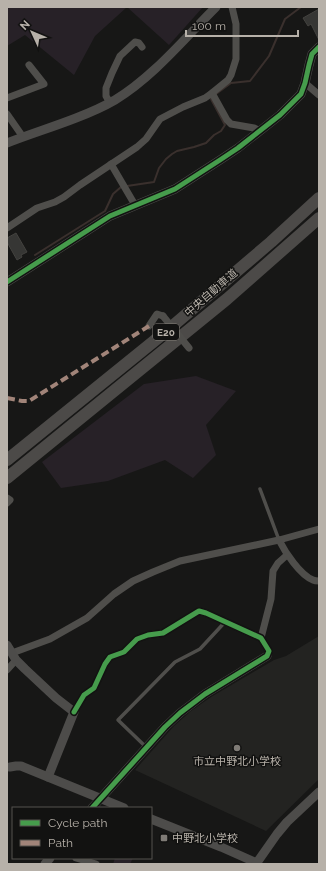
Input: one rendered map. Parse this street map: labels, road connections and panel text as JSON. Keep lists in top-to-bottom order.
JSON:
{
  "streets": {
    "highway": ["中央自動車道", "E20"]
  },
  "places": {
    "other": ["市立中野北小学校"],
    "transit": ["中野北小学校"]
  },
  "legend": ["Cycle path", "Path"],
  "scale_bar": "100 m",
  "north": "top left"
}
